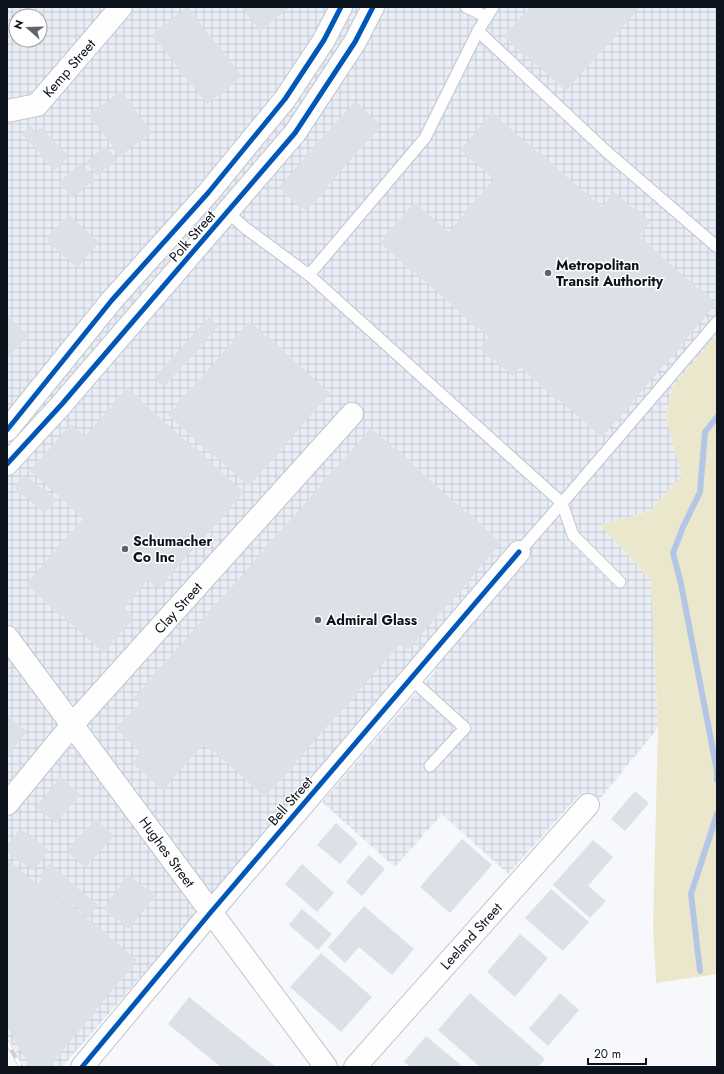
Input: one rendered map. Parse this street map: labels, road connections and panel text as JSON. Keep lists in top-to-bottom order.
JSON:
{
  "streets": {
    "street": [
      "Kemp Street",
      "Polk Street",
      "Clay Street",
      "Bell Street",
      "Hughes Street",
      "Leeland Street"
    ]
  },
  "crossings": [
    ["Clay Street", "Hughes Street"],
    ["Bell Street", "Hughes Street"]
  ],
  "places": ["Metropolitan Transit Authority", "Schumacher Co Inc", "Admiral Glass"],
  "scale_bar": "20 m",
  "north": "left"
}
